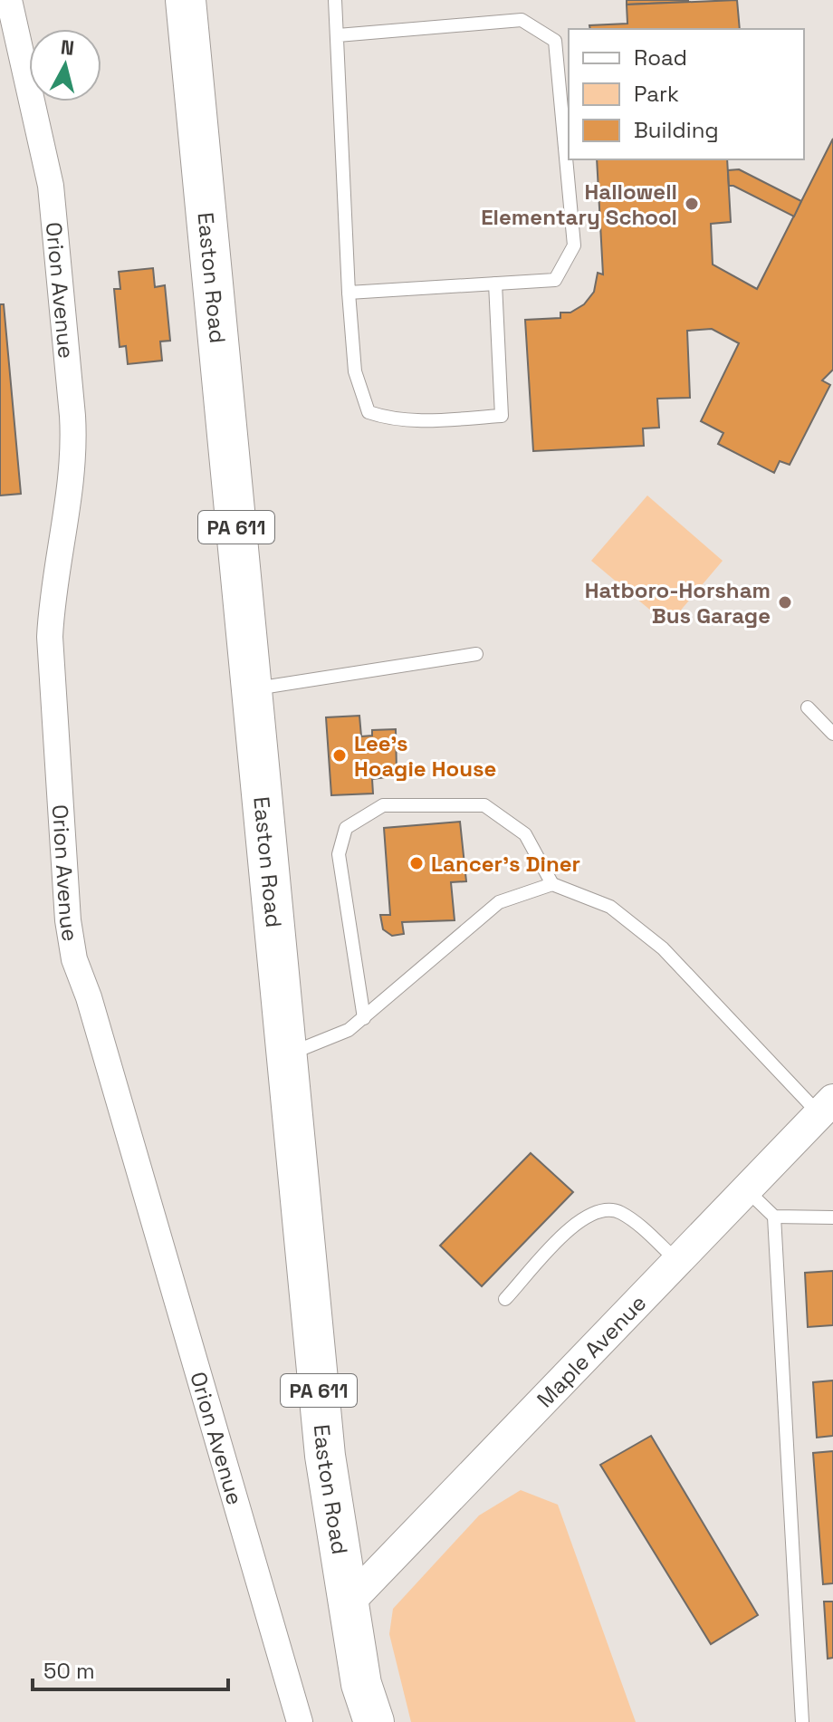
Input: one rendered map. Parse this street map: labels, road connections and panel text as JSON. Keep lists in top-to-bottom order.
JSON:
{
  "streets": {
    "highway": ["Easton Road", "PA 611"],
    "street": ["Orion Avenue", "Maple Avenue"]
  },
  "crossings": [
    ["Easton Road", "Maple Avenue"]
  ],
  "places": [
    "Hallowell Elementary School",
    "Hatboro-Horsham Bus Garage",
    "Lee's Hoagie House",
    "Lancer's Diner"
  ],
  "legend": ["Road", "Park", "Building"],
  "scale_bar": "50 m",
  "north": "top"
}
